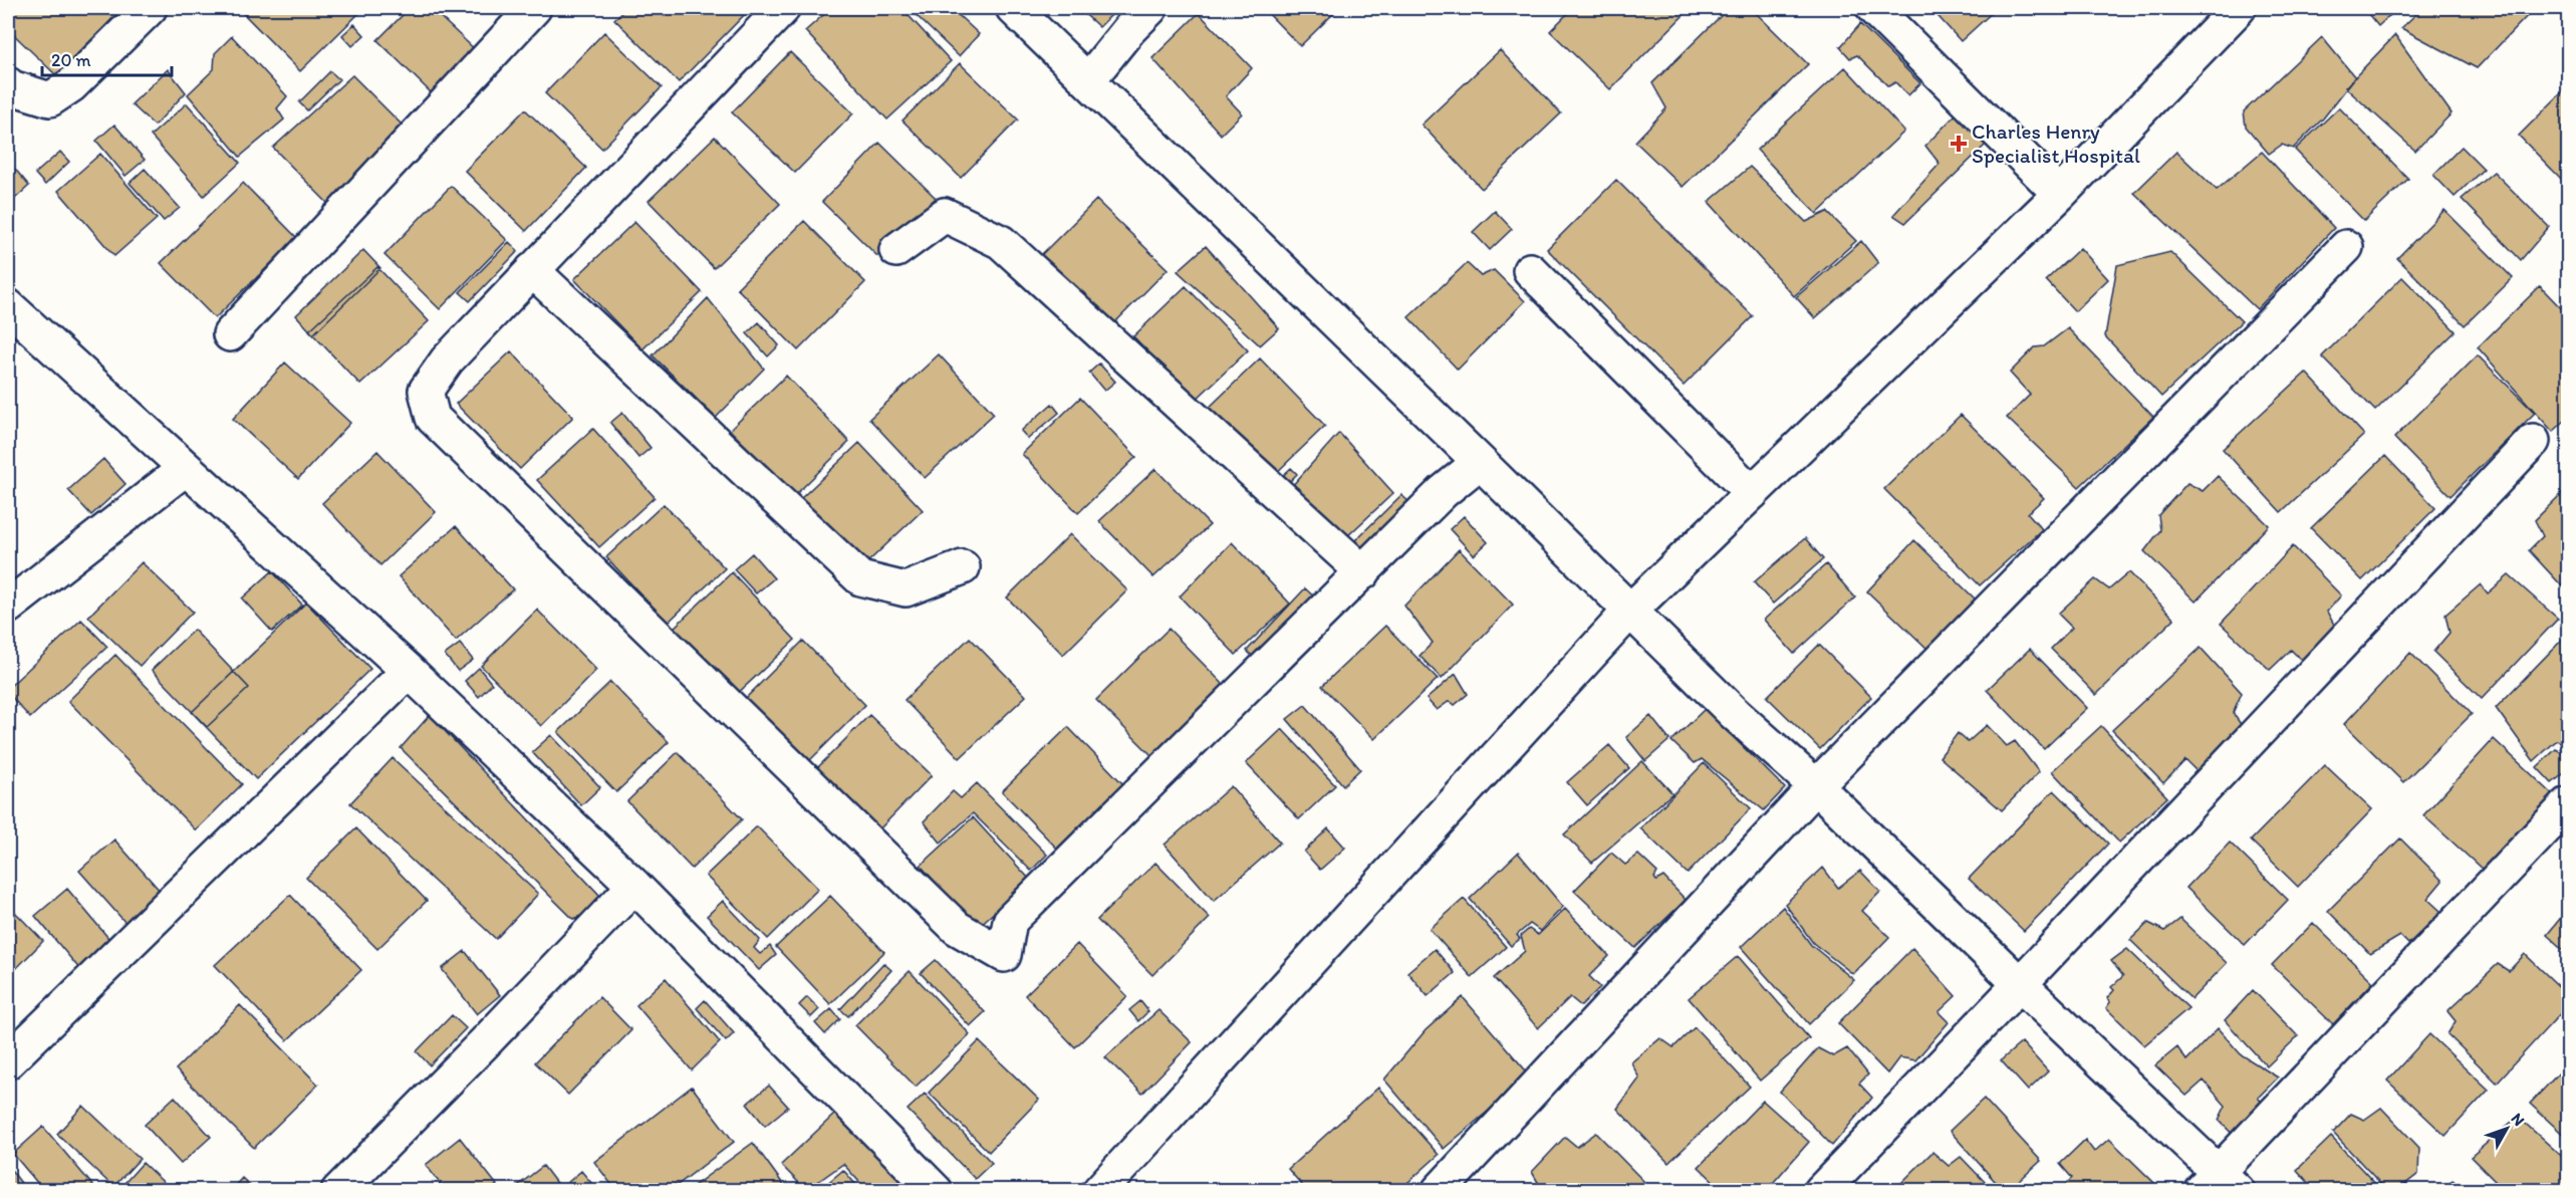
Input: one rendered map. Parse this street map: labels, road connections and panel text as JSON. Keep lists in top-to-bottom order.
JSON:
{
  "places": {
    "health": ["Charles Henry Specialist Hospital"]
  },
  "scale_bar": "20 m",
  "north": "top right"
}
